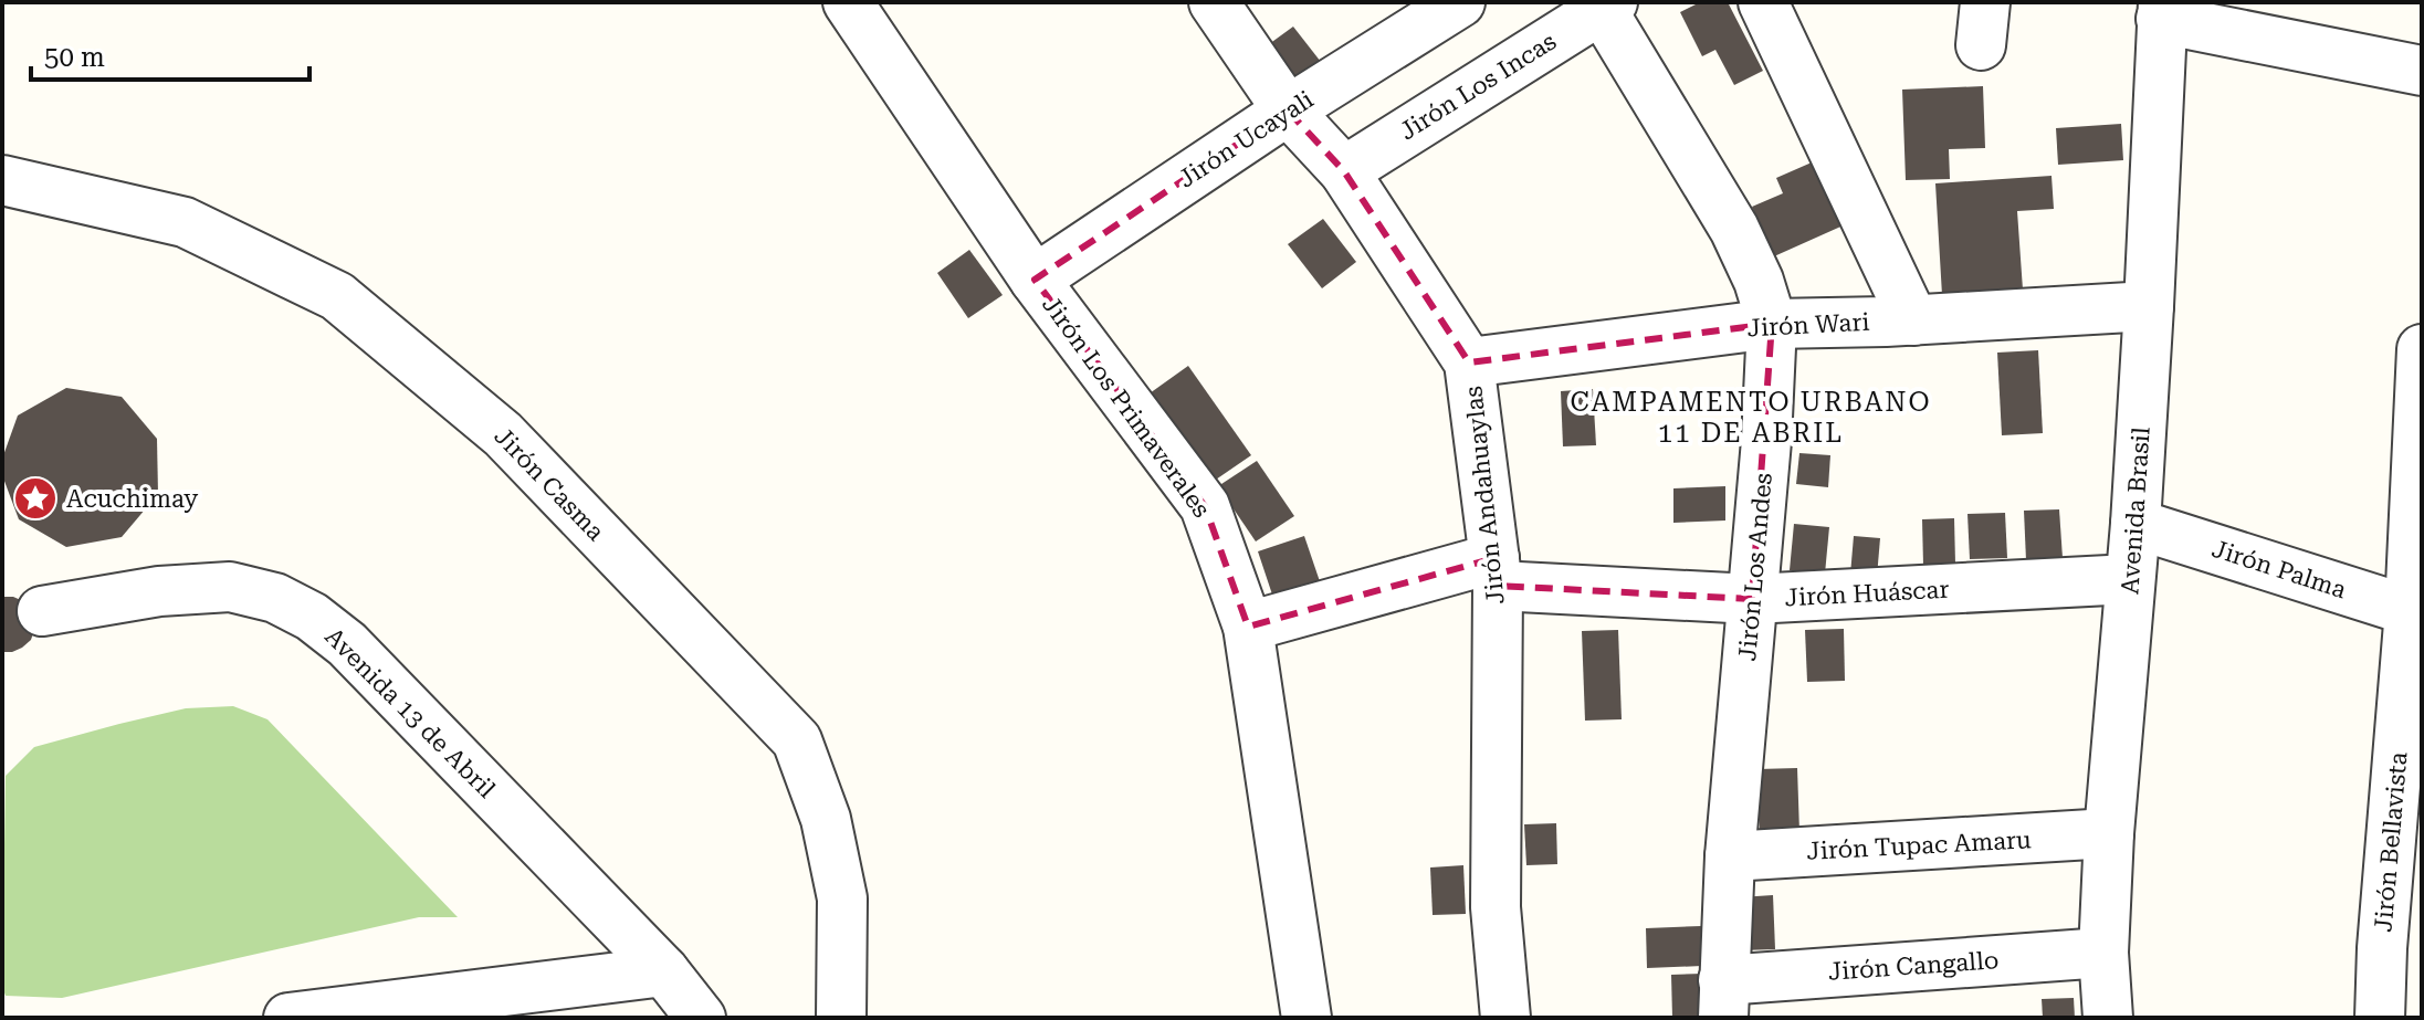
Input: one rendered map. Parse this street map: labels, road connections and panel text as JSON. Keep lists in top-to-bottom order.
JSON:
{
  "streets": {
    "street": [
      "Jirón Los Incas",
      "Jirón Ucayali",
      "Jirón Wari",
      "Jirón Los Primaverales",
      "Jirón Casma",
      "Jirón Andahuaylas",
      "Avenida Brasil",
      "Jirón Los Andes",
      "Jirón Palma",
      "Jirón Huáscar",
      "Avenida 13 de Abril",
      "Jirón Bellavista",
      "Jirón Tupac Amaru",
      "Jirón Cangallo"
    ]
  },
  "crossings": [
    ["Jirón Los Incas", "Jirón Andahuaylas"],
    ["Jirón Los Incas", "Jirón Los Andes"],
    ["Jirón Ucayali", "Jirón Los Primaverales"],
    ["Jirón Ucayali", "Jirón Andahuaylas"],
    ["Jirón Wari", "Jirón Andahuaylas"],
    ["Jirón Wari", "Avenida Brasil"],
    ["Jirón Wari", "Jirón Los Andes"],
    ["Jirón Los Primaverales", "Jirón Huáscar"],
    ["Jirón Andahuaylas", "Jirón Huáscar"],
    ["Avenida Brasil", "Jirón Palma"],
    ["Avenida Brasil", "Jirón Huáscar"],
    ["Avenida Brasil", "Jirón Tupac Amaru"],
    ["Avenida Brasil", "Jirón Cangallo"],
    ["Jirón Los Andes", "Jirón Huáscar"],
    ["Jirón Los Andes", "Jirón Tupac Amaru"],
    ["Jirón Los Andes", "Jirón Cangallo"],
    ["Jirón Palma", "Jirón Bellavista"]
  ],
  "districts": ["CAMPAMENTO URBANO 11 DE ABRIL"],
  "places": {
    "place": ["Acuchimay"]
  },
  "scale_bar": "50 m"
}
